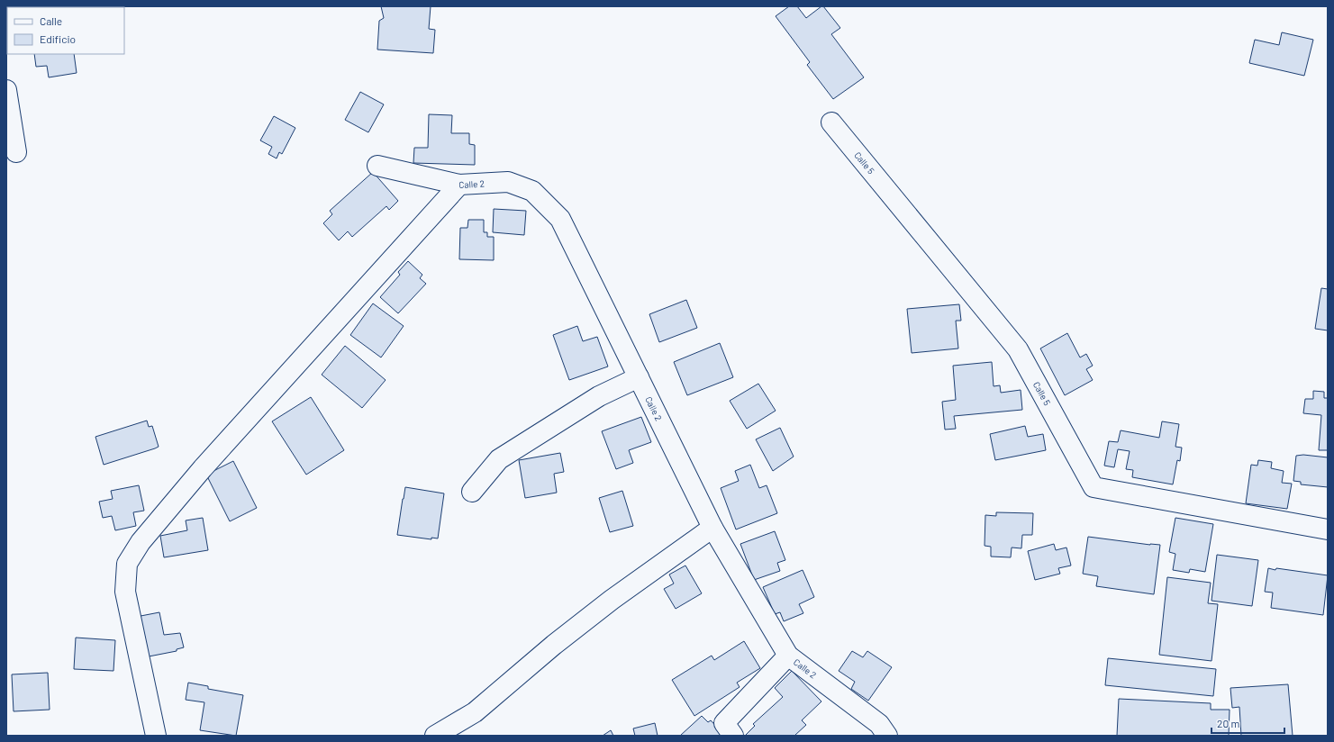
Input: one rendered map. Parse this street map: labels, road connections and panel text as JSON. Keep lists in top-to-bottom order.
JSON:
{
  "streets": {
    "street": ["Calle 5", "Calle 2"]
  },
  "legend": ["Calle", "Edificio"],
  "scale_bar": "20 m"
}
